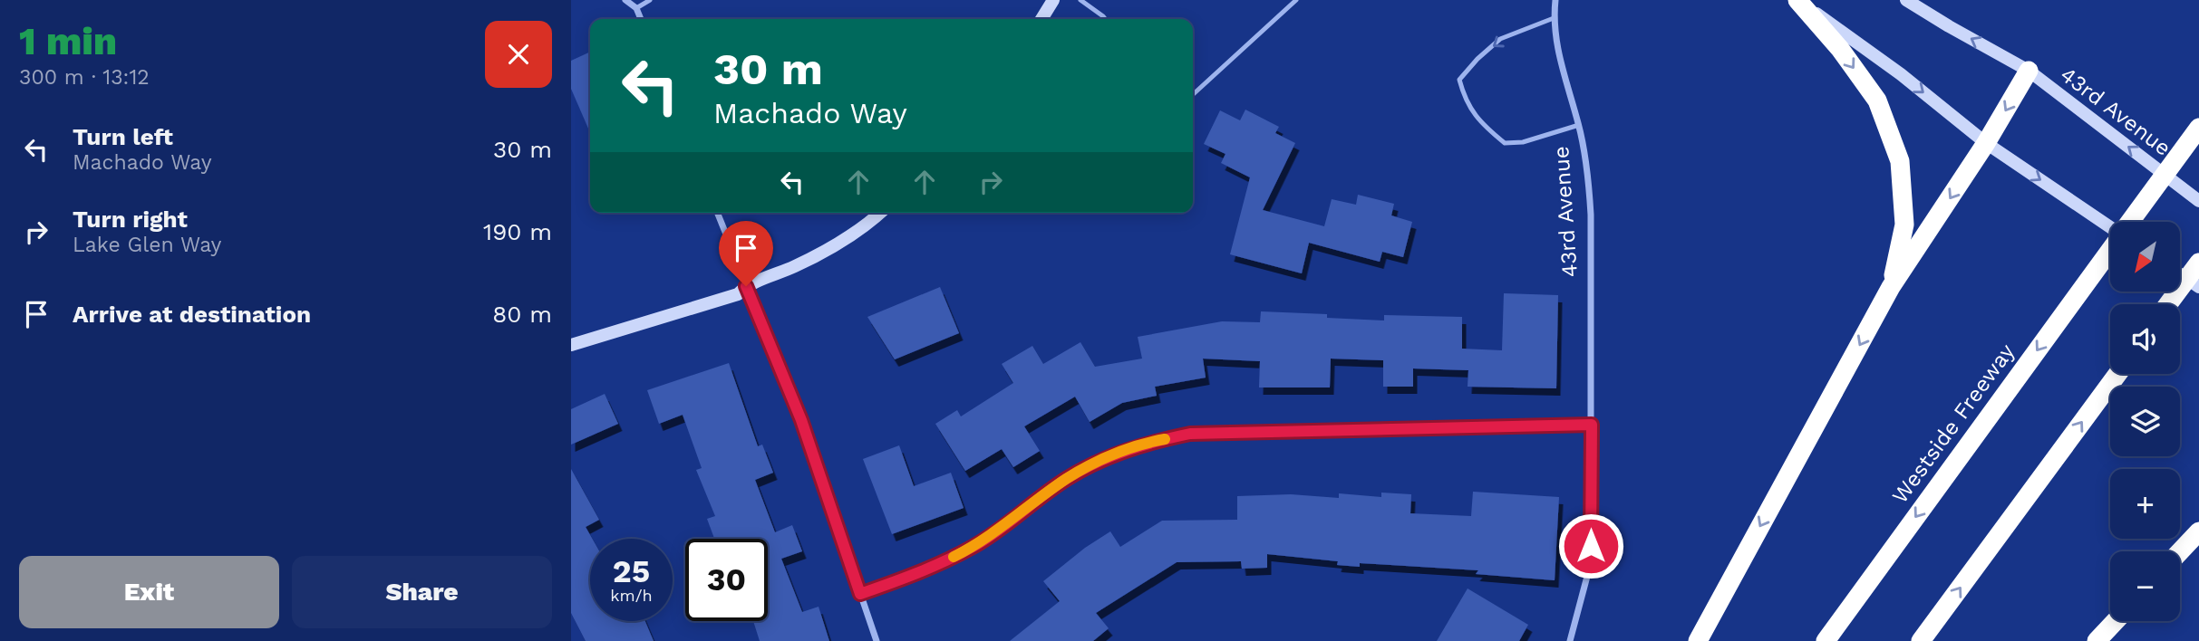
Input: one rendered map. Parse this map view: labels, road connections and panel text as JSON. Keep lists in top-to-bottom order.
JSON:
{
  "streets": {
    "highway": ["Westside Freeway"],
    "main road": ["43rd Avenue"]
  },
  "one_way": ["43rd Avenue"],
  "north": "bottom left",
  "page": {
    "heading": ["1 min", "300 m · 13:12"],
    "turn": ["30 m", "Machado Way"],
    "list": [
      {
        "name": "Turn left",
        "note": "Machado Way",
        "value": "30 m"
      },
      {
        "name": "Turn right",
        "note": "Lake Glen Way",
        "value": "190 m"
      },
      {
        "name": "Arrive at destination",
        "value": "80 m"
      }
    ],
    "map_buttons": ["+", "−"],
    "speed": "25 km/h",
    "limit": "30",
    "buttons": ["Exit", "Share"]
  }
}
